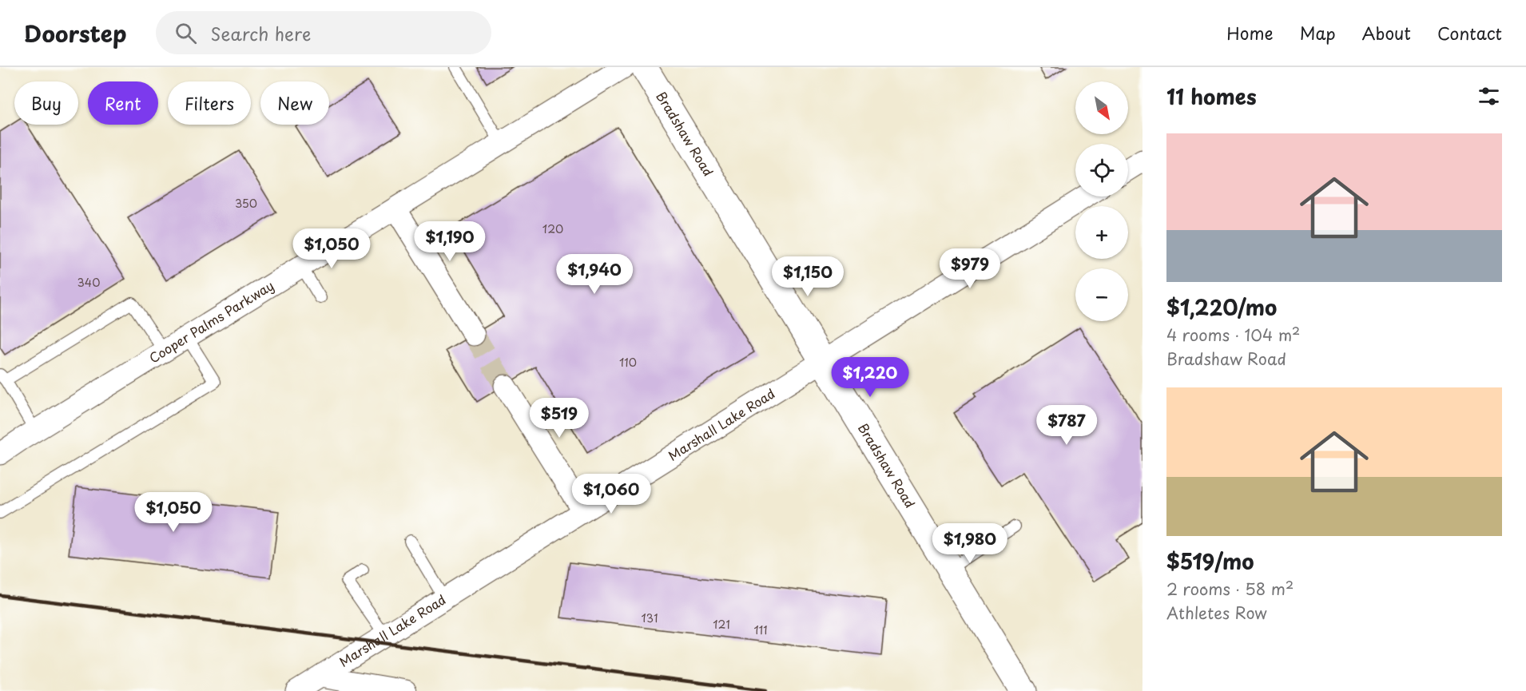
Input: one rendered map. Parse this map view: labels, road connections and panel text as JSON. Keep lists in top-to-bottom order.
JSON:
{
  "streets": {
    "street": ["Bradshaw Road", "Cooper Palms Parkway", "Marshall Lake Road"]
  },
  "crossings": [
    ["Bradshaw Road", "Marshall Lake Road"]
  ],
  "house_numbers": [
    "350",
    "120",
    "340",
    "110",
    "131",
    "121",
    "111"
  ],
  "north": "bottom right",
  "page": {
    "header": "Doorstep",
    "search": "Search here",
    "nav": [
      "Home",
      "Map",
      "About",
      "Contact"
    ],
    "heading": "11 homes",
    "map_buttons": ["+", "−"],
    "chip": [
      "Buy",
      "Rent",
      "Filters",
      "New"
    ],
    "list": [
      {
        "name": "$1,220/mo",
        "note": "4 rooms · 104 m² · Bradshaw Road"
      },
      {
        "name": "$519/mo",
        "note": "2 rooms · 58 m² · Athletes Row"
      }
    ],
    "price": [
      "$1,190",
      "$1,050",
      "$979",
      "$1,940",
      "$1,150",
      "$1,220",
      "$519",
      "$787",
      "$1,060",
      "$1,050",
      "$1,980"
    ]
  }
}
